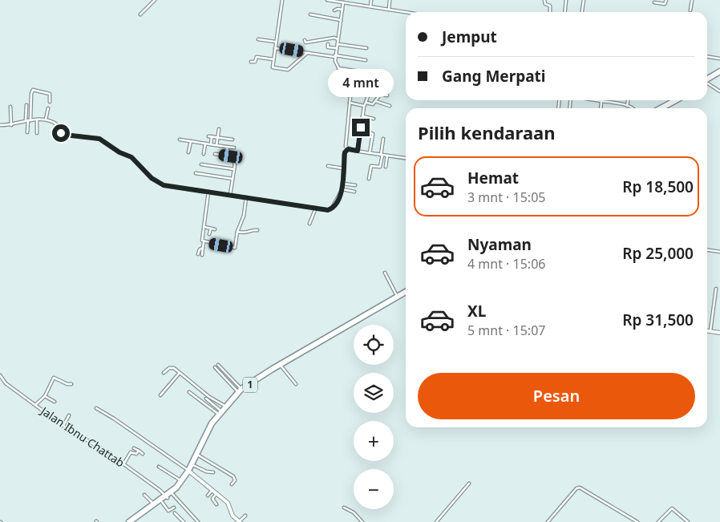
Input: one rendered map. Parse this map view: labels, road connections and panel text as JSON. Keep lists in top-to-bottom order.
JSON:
{
  "streets": {
    "highway": ["1"],
    "street": ["Jalan Ibnu Chattab"]
  },
  "crossings": [
    ["1", "Jalan Ibnu Chattab"]
  ],
  "page": {
    "banner": ["Jemput", "Gang Merpati"],
    "bubble": "4 mnt",
    "heading": "Pilih kendaraan",
    "list": [
      {
        "name": "Hemat",
        "note": "3 mnt · 15:05",
        "value": "Rp 18,500"
      },
      {
        "name": "Nyaman",
        "note": "4 mnt · 15:06",
        "value": "Rp 25,000"
      },
      {
        "name": "XL",
        "note": "5 mnt · 15:07",
        "value": "Rp 31,500"
      }
    ],
    "map_buttons": ["+", "−"],
    "buttons": "Pesan"
  }
}
